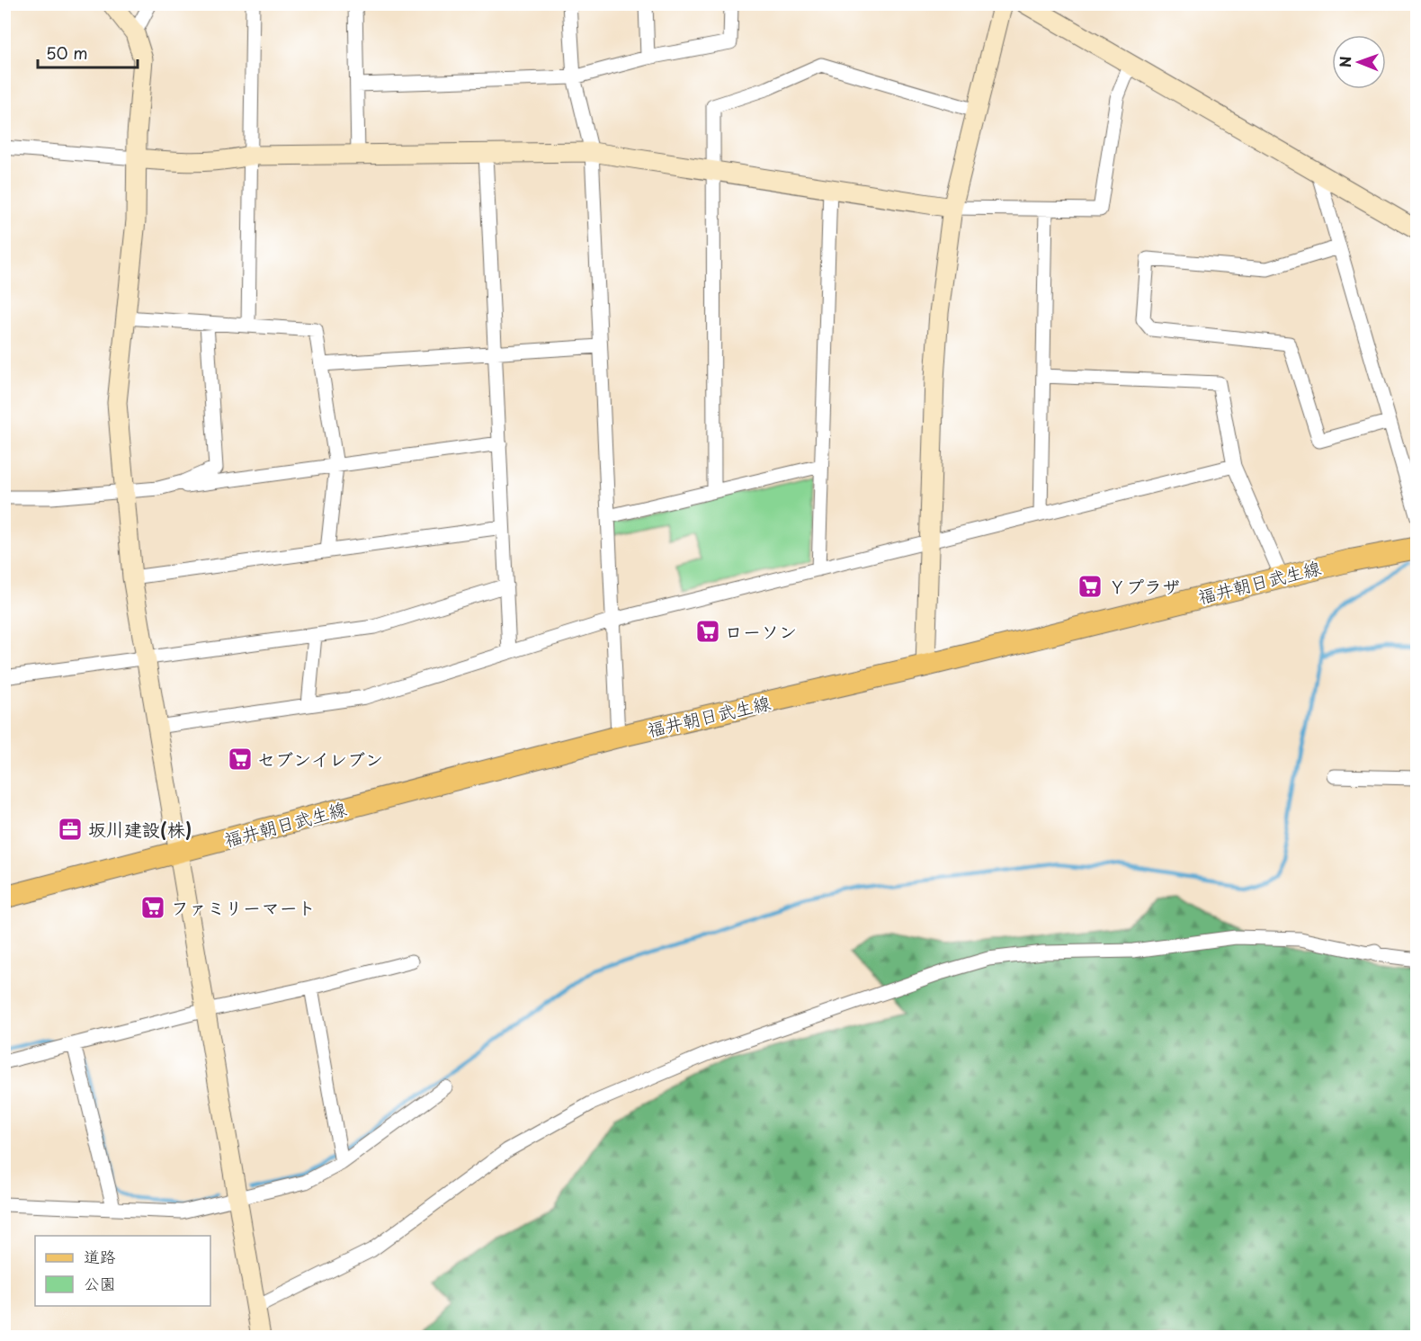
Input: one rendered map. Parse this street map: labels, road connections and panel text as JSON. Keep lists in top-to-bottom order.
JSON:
{
  "streets": {
    "main road": ["福井朝日武生線"]
  },
  "places": {
    "supermarket": [
      "Ｙプラザ",
      "ローソン",
      "セブンイレブン",
      "ファミリーマート"
    ],
    "office": ["坂川建設(株)"]
  },
  "legend": ["道路", "公園"],
  "scale_bar": "50 m",
  "north": "left"
}
